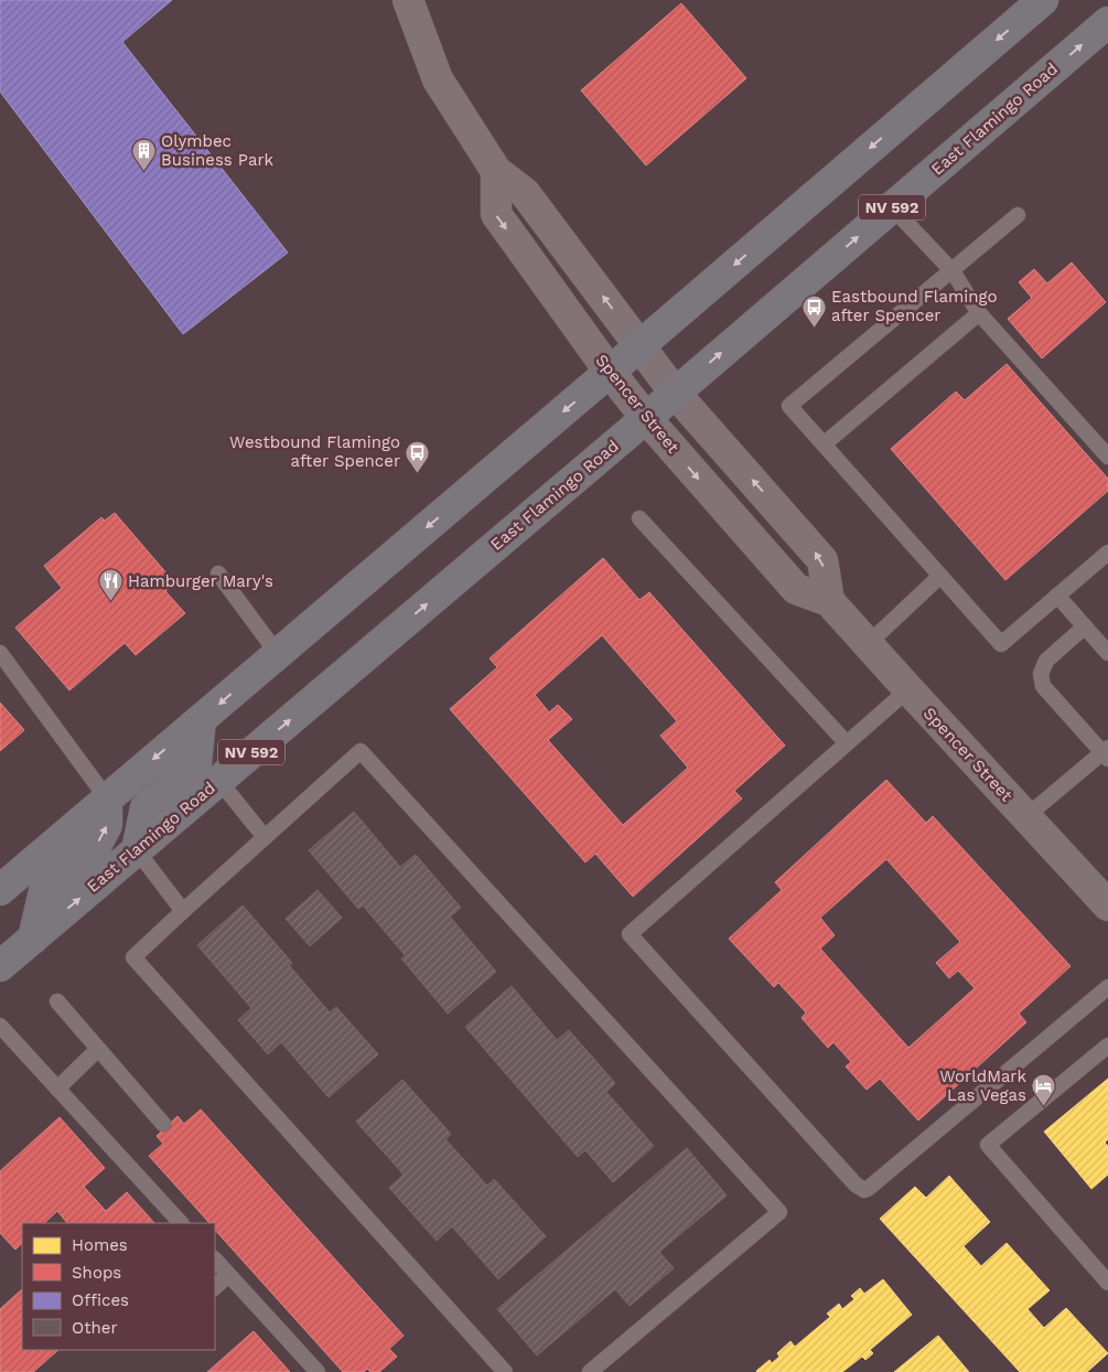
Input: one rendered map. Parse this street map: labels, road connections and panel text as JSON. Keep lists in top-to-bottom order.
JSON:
{
  "streets": {
    "main road": ["East Flamingo Road", "NV 592"],
    "street": ["Spencer Street"]
  },
  "crossings": [
    ["East Flamingo Road", "Spencer Street"]
  ],
  "places": {
    "building": ["Olymbec Business Park"],
    "bus stop": ["Eastbound Flamingo after Spencer", "Westbound Flamingo after Spencer"],
    "restaurant": ["Hamburger Mary's"],
    "hotel": ["WorldMark Las Vegas"]
  },
  "legend": [
    "Homes",
    "Shops",
    "Offices",
    "Other"
  ]
}
